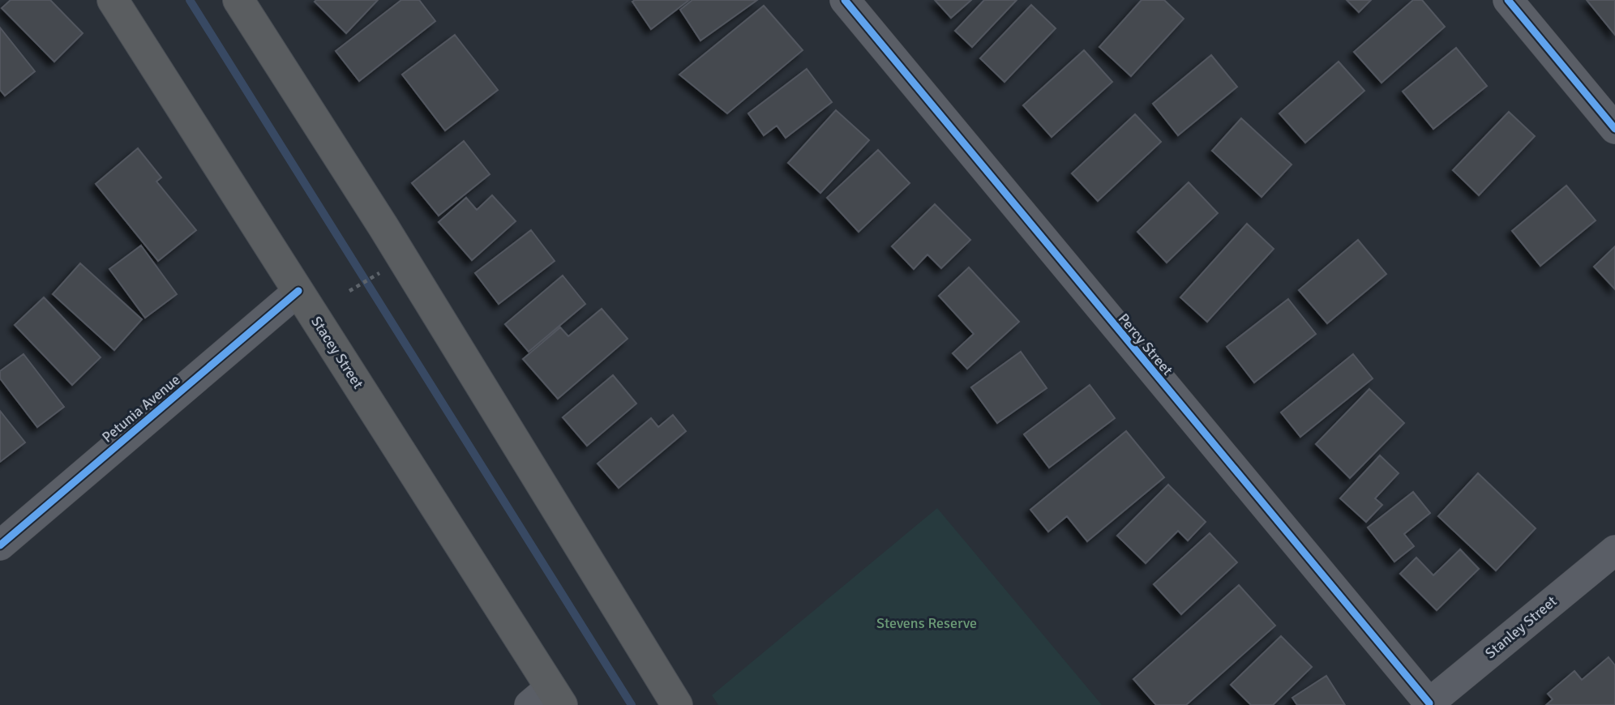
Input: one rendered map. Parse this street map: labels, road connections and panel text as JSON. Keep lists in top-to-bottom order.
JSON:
{
  "streets": {
    "highway": ["Stacey Street"],
    "street": ["Percy Street", "Petunia Avenue", "Stanley Street"]
  },
  "crossings": [
    ["Percy Street", "Stanley Street"],
    ["Stacey Street", "Petunia Avenue"]
  ],
  "parks": ["Stevens Reserve"]
}
